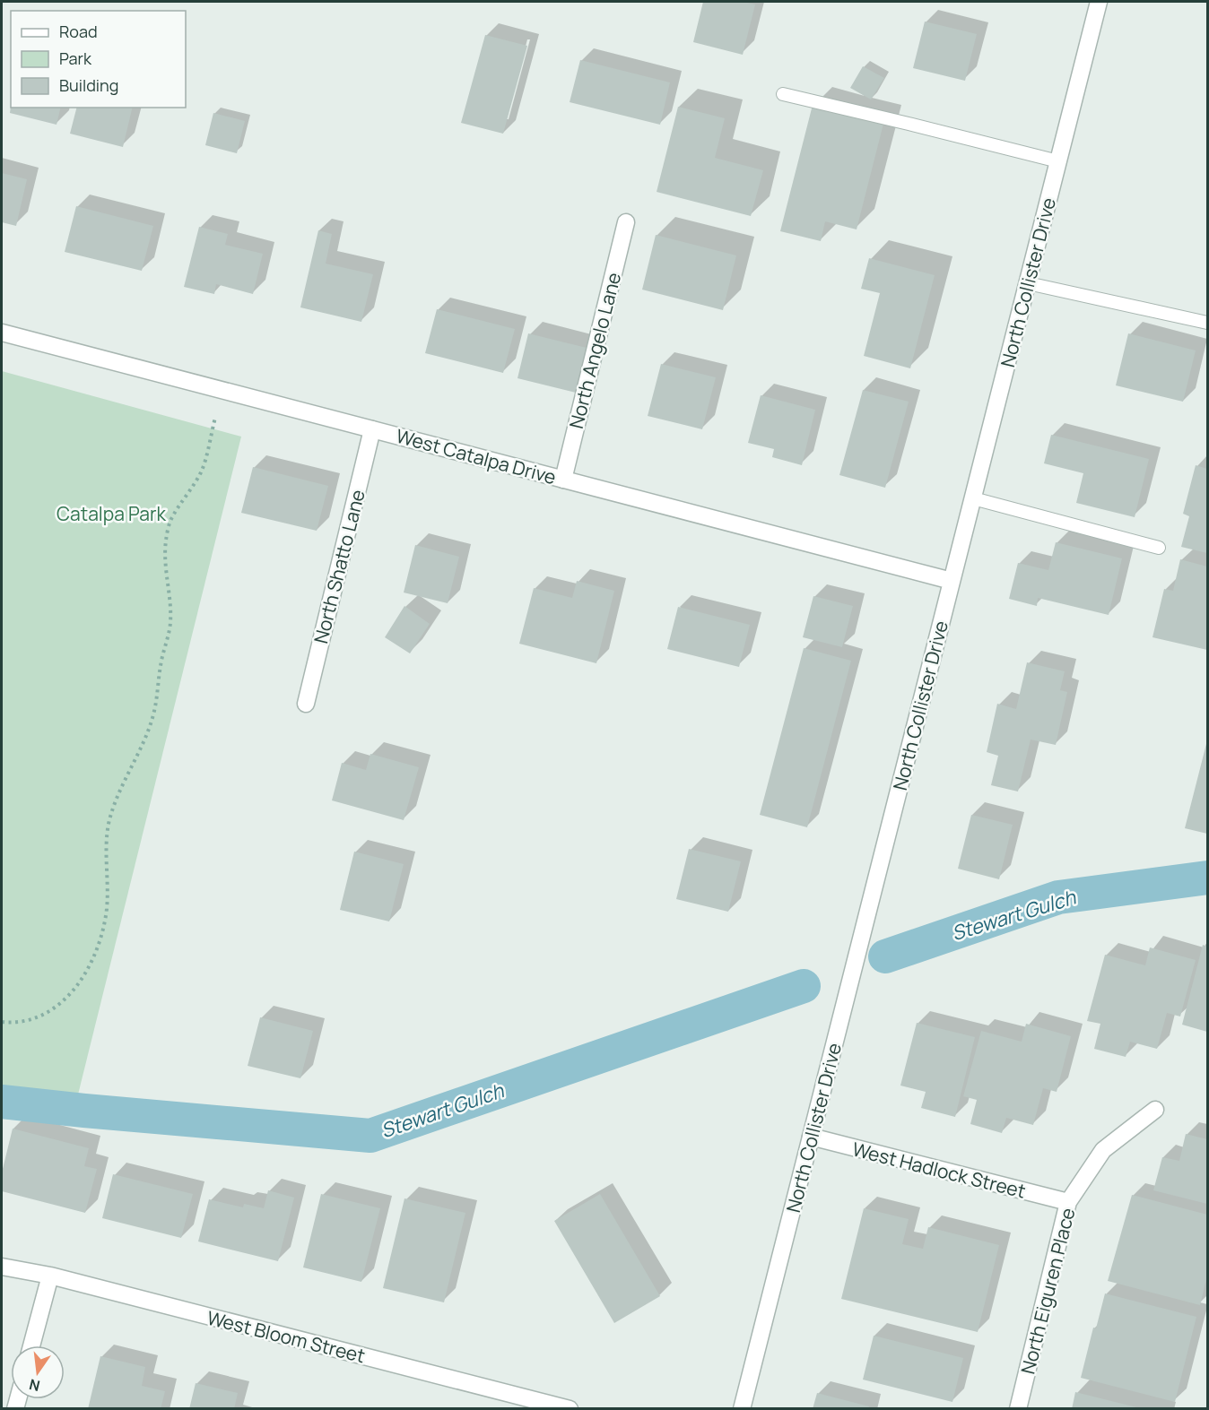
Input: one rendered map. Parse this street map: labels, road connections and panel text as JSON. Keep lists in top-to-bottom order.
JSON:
{
  "streets": {
    "street": [
      "North Collister Drive",
      "North Angelo Lane",
      "West Catalpa Drive",
      "North Shatto Lane",
      "West Hadlock Street",
      "North Eiguren Place",
      "West Bloom Street"
    ]
  },
  "crossings": [
    ["North Collister Drive", "West Catalpa Drive"],
    ["North Collister Drive", "West Hadlock Street"],
    ["North Angelo Lane", "West Catalpa Drive"],
    ["West Catalpa Drive", "North Shatto Lane"],
    ["West Hadlock Street", "North Eiguren Place"]
  ],
  "water": ["Stewart Gulch"],
  "parks": ["Catalpa Park"],
  "legend": ["Road", "Park", "Building"],
  "north": "bottom"
}
